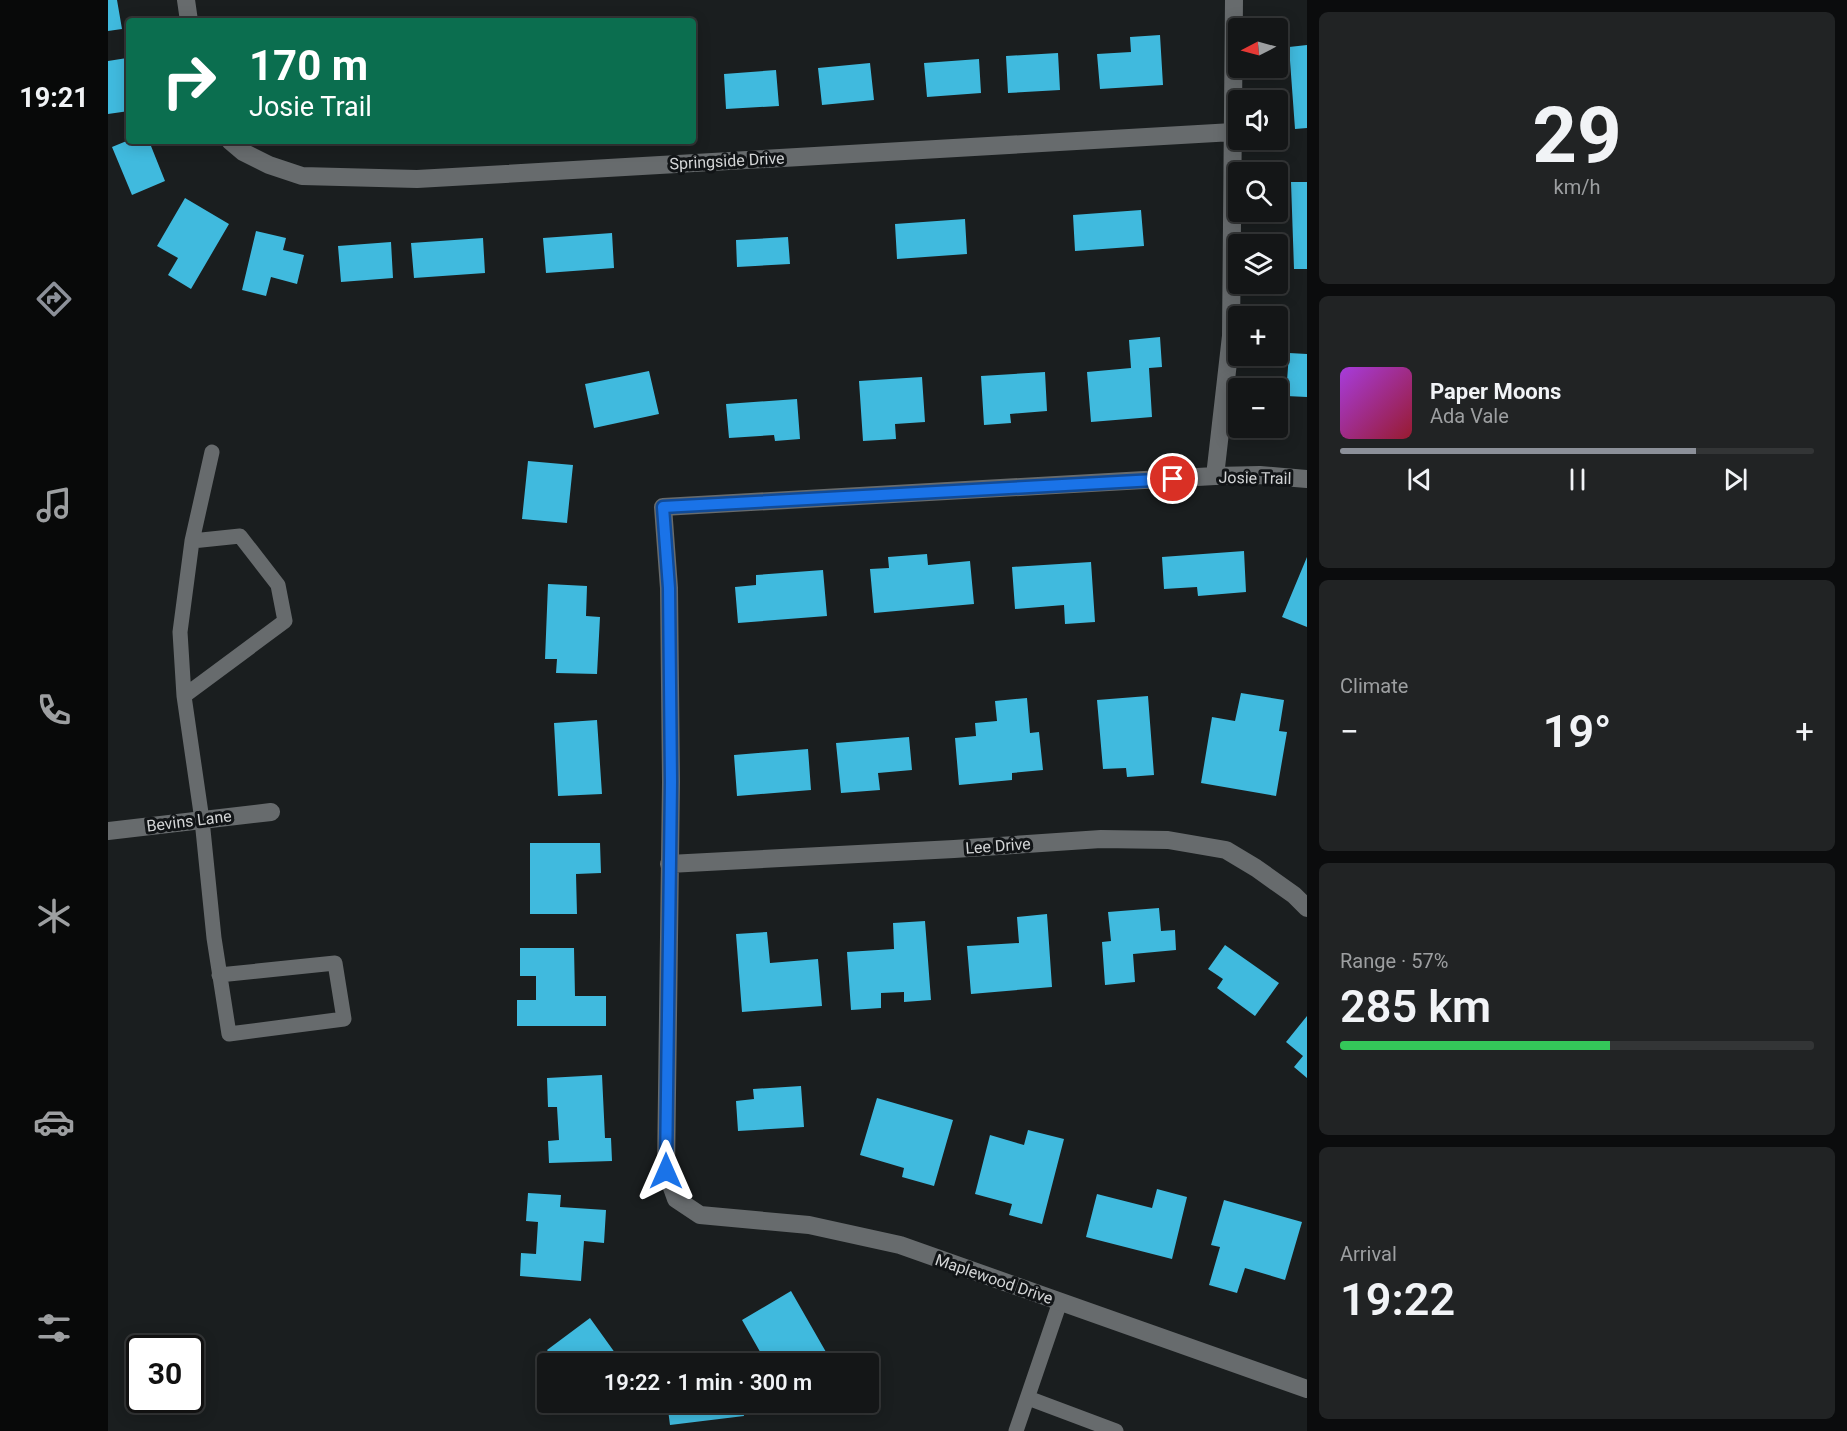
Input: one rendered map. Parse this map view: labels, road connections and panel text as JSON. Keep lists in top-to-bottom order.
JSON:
{
  "streets": {
    "street": [
      "Springside Drive",
      "Josie Trail",
      "Bevins Lane",
      "Lee Drive",
      "Maplewood Drive"
    ]
  },
  "crossings": [
    ["Josie Trail", "Lee Drive"],
    ["Josie Trail", "Maplewood Drive"],
    ["Lee Drive", "Maplewood Drive"]
  ],
  "north": "left",
  "page": {
    "tabs": "19:21",
    "tile": [
      ["29", "km/h"],
      "Climate",
      ["Range · 57%", "285 km"],
      ["Arrival", "19:22"]
    ],
    "map_buttons": ["+", "−"],
    "turn": ["170 m", "Josie Trail"],
    "song": ["Paper Moons", "Ada Vale"],
    "heat": ["−", "19°", "+"],
    "limit": "30",
    "trip": "19:22 · 1 min · 300 m"
  }
}
